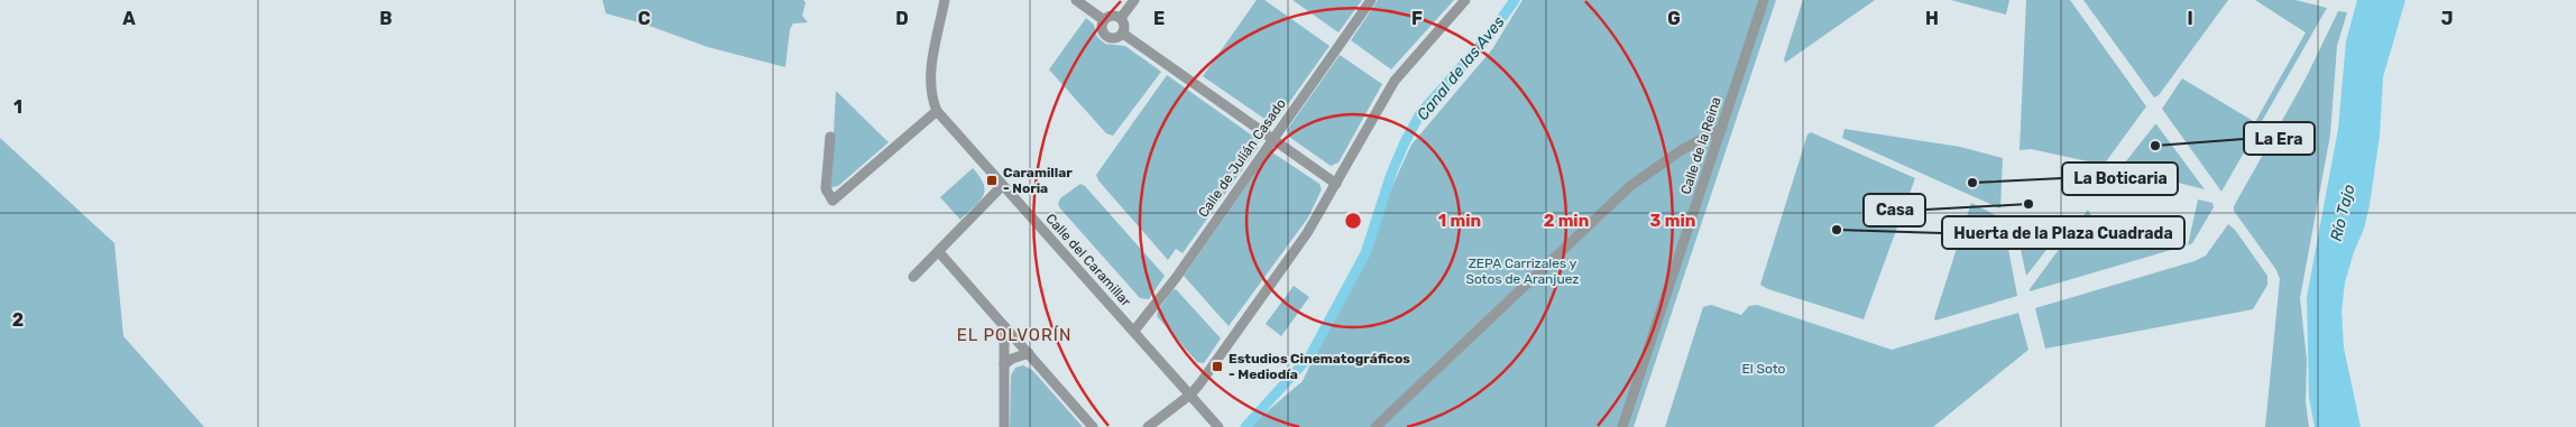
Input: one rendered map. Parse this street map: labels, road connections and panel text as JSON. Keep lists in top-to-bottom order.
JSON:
{
  "streets": {
    "street": ["Calle de la Reina", "Calle de Julián Casado", "Calle del Caramillar"]
  },
  "crossings": [
    ["Calle de Julián Casado", "Calle del Caramillar"]
  ],
  "districts": ["EL POLVORÍN"],
  "water": ["Canal de las Aves", "Río Tajo"],
  "parks": ["ZEPA Carrizales y Sotos de Aranjuez", "El Soto"],
  "places": {
    "other": [
      "La Era",
      "La Boticaria",
      "Casa",
      "Huerta de la Plaza Cuadrada"
    ],
    "transit": ["Caramillar - Noria", "Estudios Cinematográficos - Mediodía"]
  },
  "grid": {
    "columns": [
      "A",
      "B",
      "C",
      "D",
      "E",
      "F",
      "G",
      "H",
      "I",
      "J"
    ],
    "rows": ["1", "2"]
  },
  "rings": ["1 min", "2 min", "3 min"]
}
